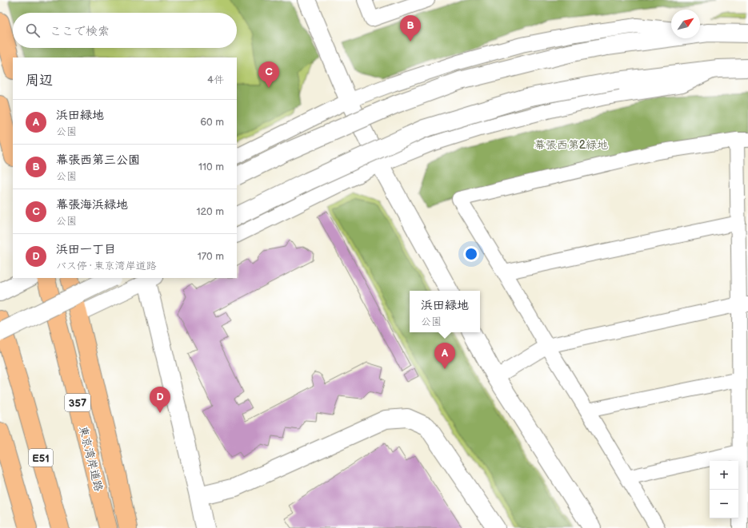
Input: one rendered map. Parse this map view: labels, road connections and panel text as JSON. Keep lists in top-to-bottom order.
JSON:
{
  "streets": {
    "highway": ["357", "E51", "東京湾岸道路"]
  },
  "parks": ["幕張西第2緑地"],
  "north": "top right",
  "page": {
    "search": "ここで検索",
    "pins": [
      "B",
      "C",
      "A",
      "D"
    ],
    "heading": ["周辺", "4件"],
    "list": [
      {
        "mark": "A",
        "name": "浜田緑地",
        "note": "公園",
        "value": "60 m"
      },
      {
        "mark": "B",
        "name": "幕張西第三公園",
        "note": "公園",
        "value": "110 m"
      },
      {
        "mark": "C",
        "name": "幕張海浜緑地",
        "note": "公園",
        "value": "120 m"
      },
      {
        "mark": "D",
        "name": "浜田一丁目",
        "note": "バス停 · 東京湾岸道路",
        "value": "170 m"
      }
    ],
    "popup": ["浜田緑地", "公園"],
    "map_buttons": ["+", "−"]
  }
}
